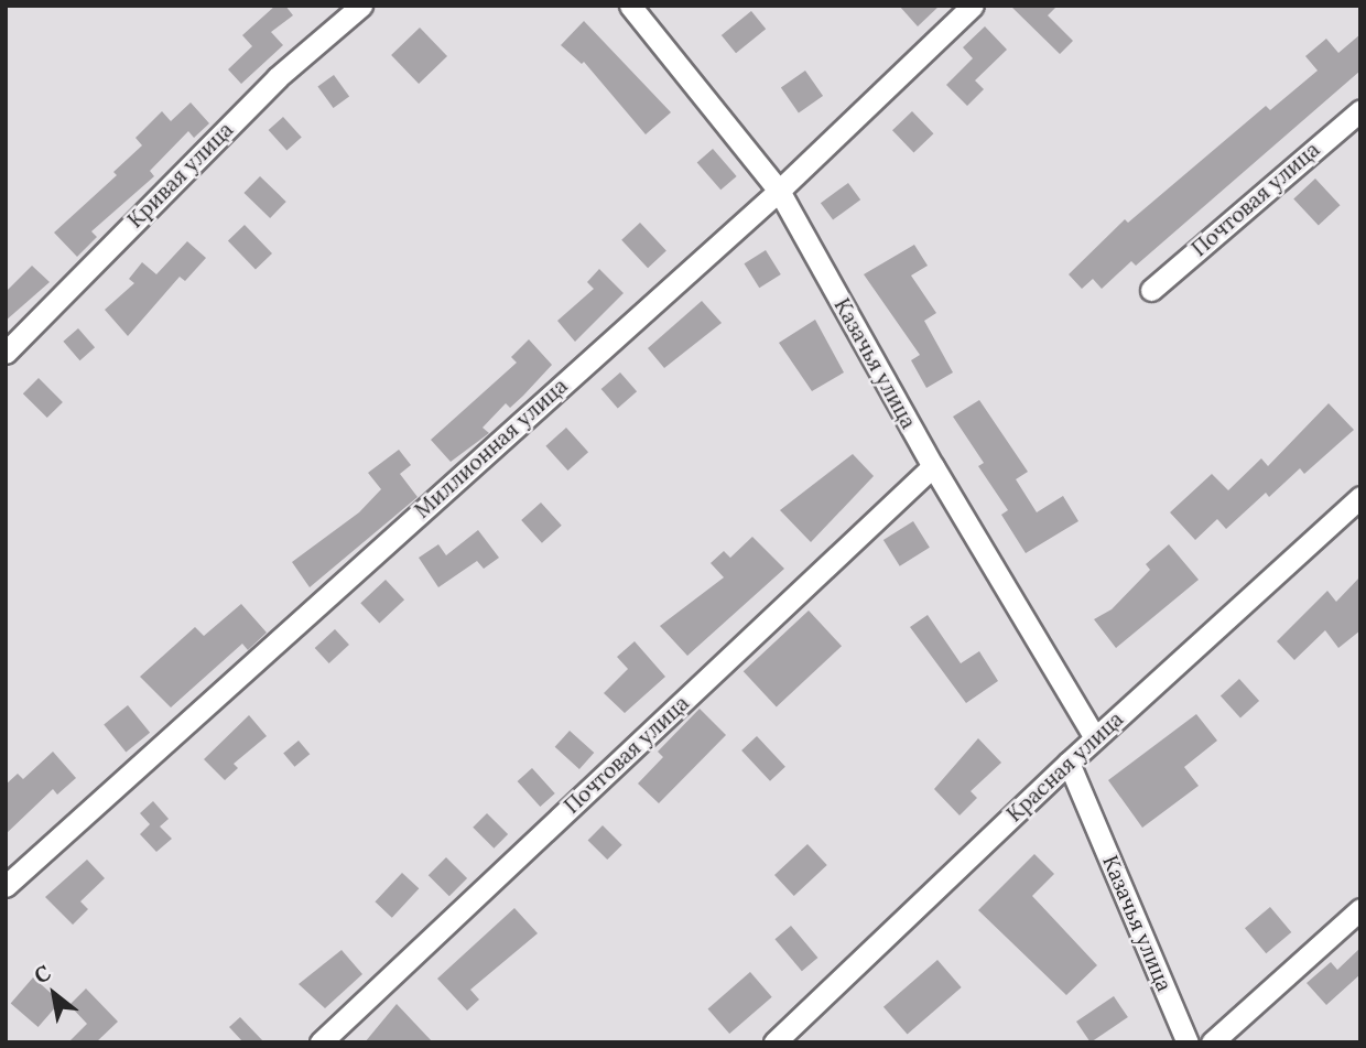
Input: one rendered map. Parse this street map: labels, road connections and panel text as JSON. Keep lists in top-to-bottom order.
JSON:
{
  "streets": {
    "street": [
      "Кривая улица",
      "Почтовая улица",
      "Казачья улица",
      "Миллионная улица",
      "Красная улица"
    ]
  },
  "crossings": [
    ["Почтовая улица", "Казачья улица"],
    ["Казачья улица", "Миллионная улица"],
    ["Казачья улица", "Красная улица"]
  ],
  "north": "top left"
}
